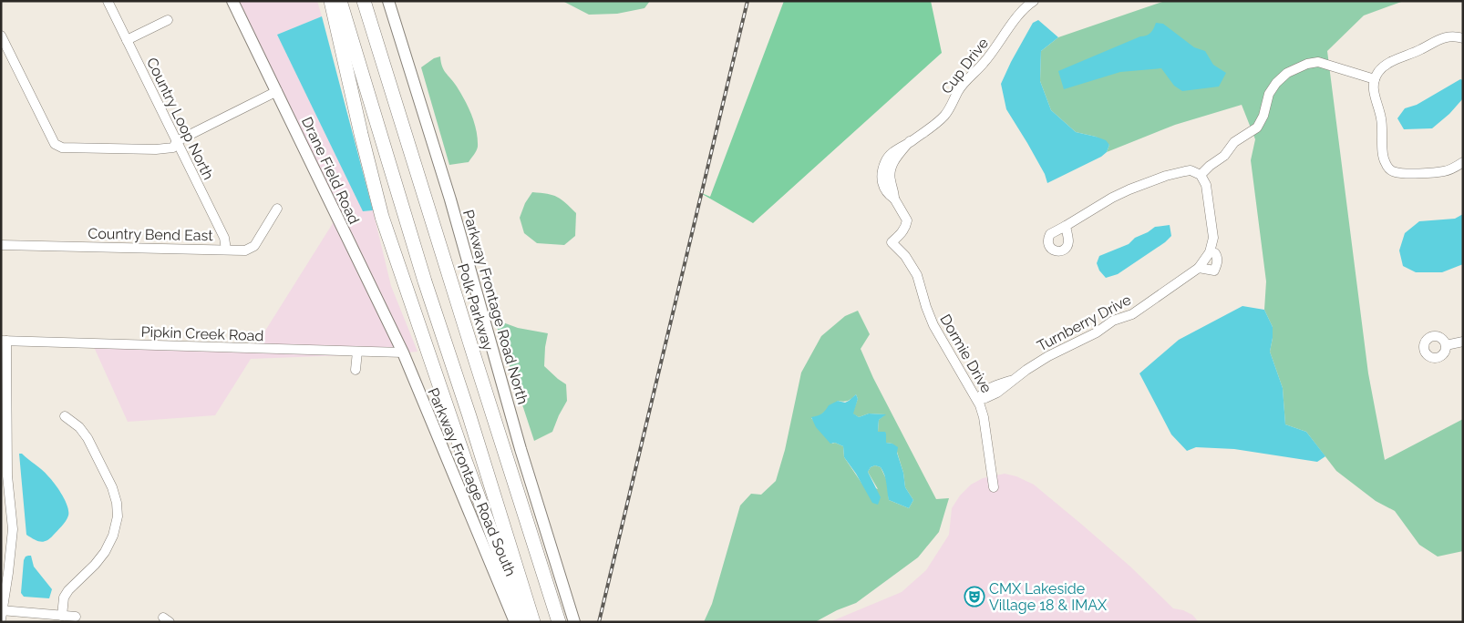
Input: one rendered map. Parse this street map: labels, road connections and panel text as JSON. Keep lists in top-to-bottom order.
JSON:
{
  "streets": {
    "highway": ["Polk Parkway"],
    "main road": ["Drane Field Road", "Parkway Frontage Road North", "Parkway Frontage Road South"],
    "street": [
      "Cup Drive",
      "Country Loop North",
      "Country Bend East",
      "Turnberry Drive",
      "Pipkin Creek Road",
      "Dormie Drive"
    ]
  },
  "crossings": [
    ["Cup Drive", "Dormie Drive"],
    ["Country Loop North", "Country Bend East"],
    ["Drane Field Road", "Pipkin Creek Road"],
    ["Drane Field Road", "Parkway Frontage Road South"],
    ["Turnberry Drive", "Dormie Drive"],
    ["Pipkin Creek Road", "Parkway Frontage Road South"]
  ],
  "places": {
    "theatre": ["CMX Lakeside Village 18 & IMAX"]
  }
}
